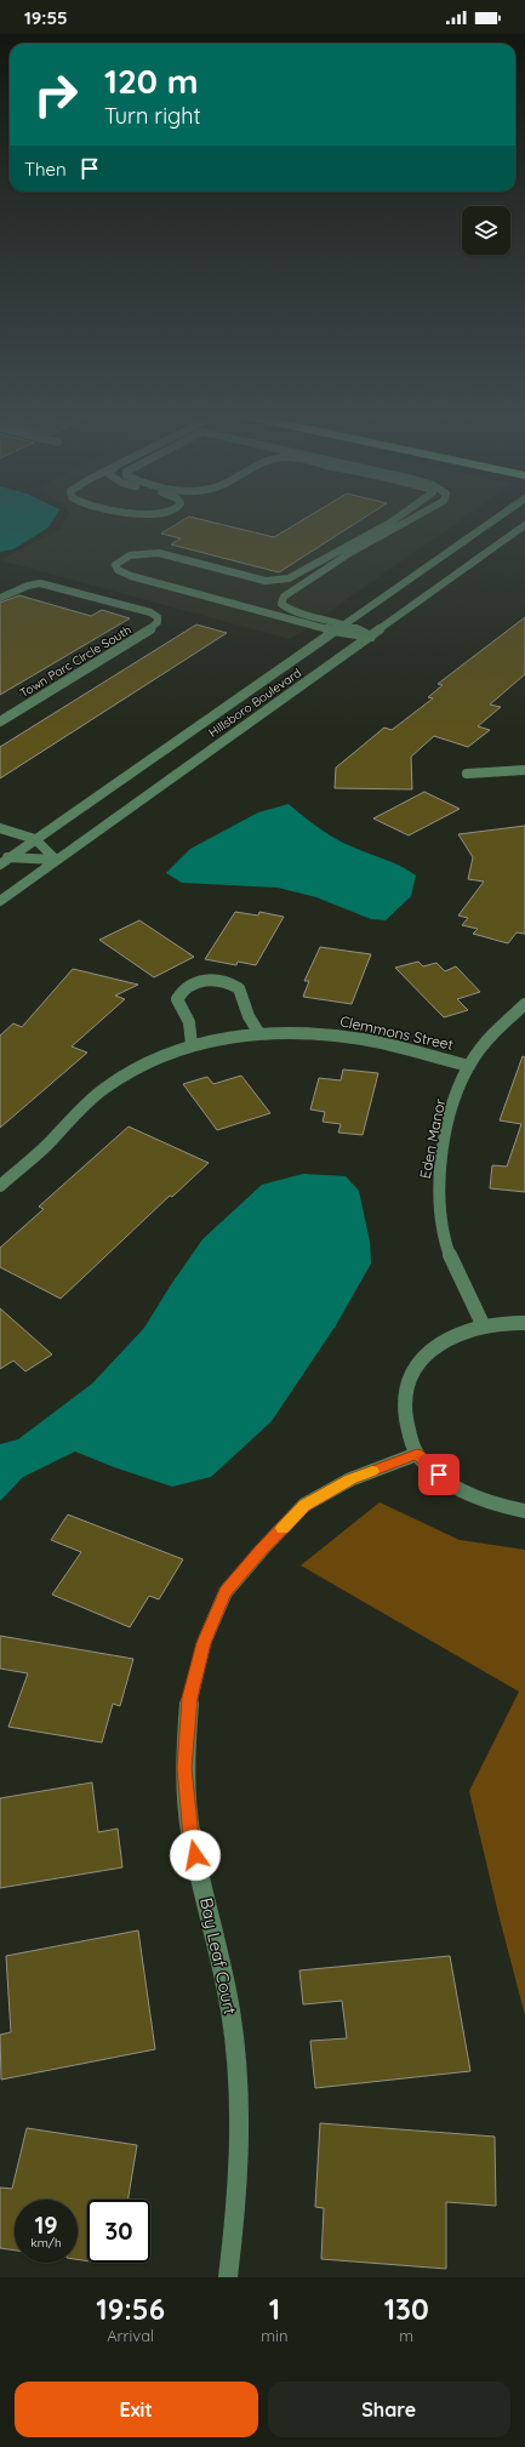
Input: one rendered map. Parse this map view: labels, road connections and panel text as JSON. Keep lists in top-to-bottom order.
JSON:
{
  "streets": {
    "street": [
      "Town Parc Circle South",
      "Hillsboro Boulevard",
      "Clemmons Street",
      "Eden Manor",
      "Bay Leaf Court"
    ]
  },
  "crossings": [
    ["Clemmons Street", "Eden Manor"]
  ],
  "page": {
    "status": "19:55",
    "turn": ["120 m", "Turn right"],
    "then": "Then",
    "speed": "19 km/h",
    "limit": "30",
    "eta": [
      "19:56",
      "Arrival",
      "1",
      "min",
      "130",
      "m"
    ],
    "buttons": ["Exit", "Share"]
  }
}
